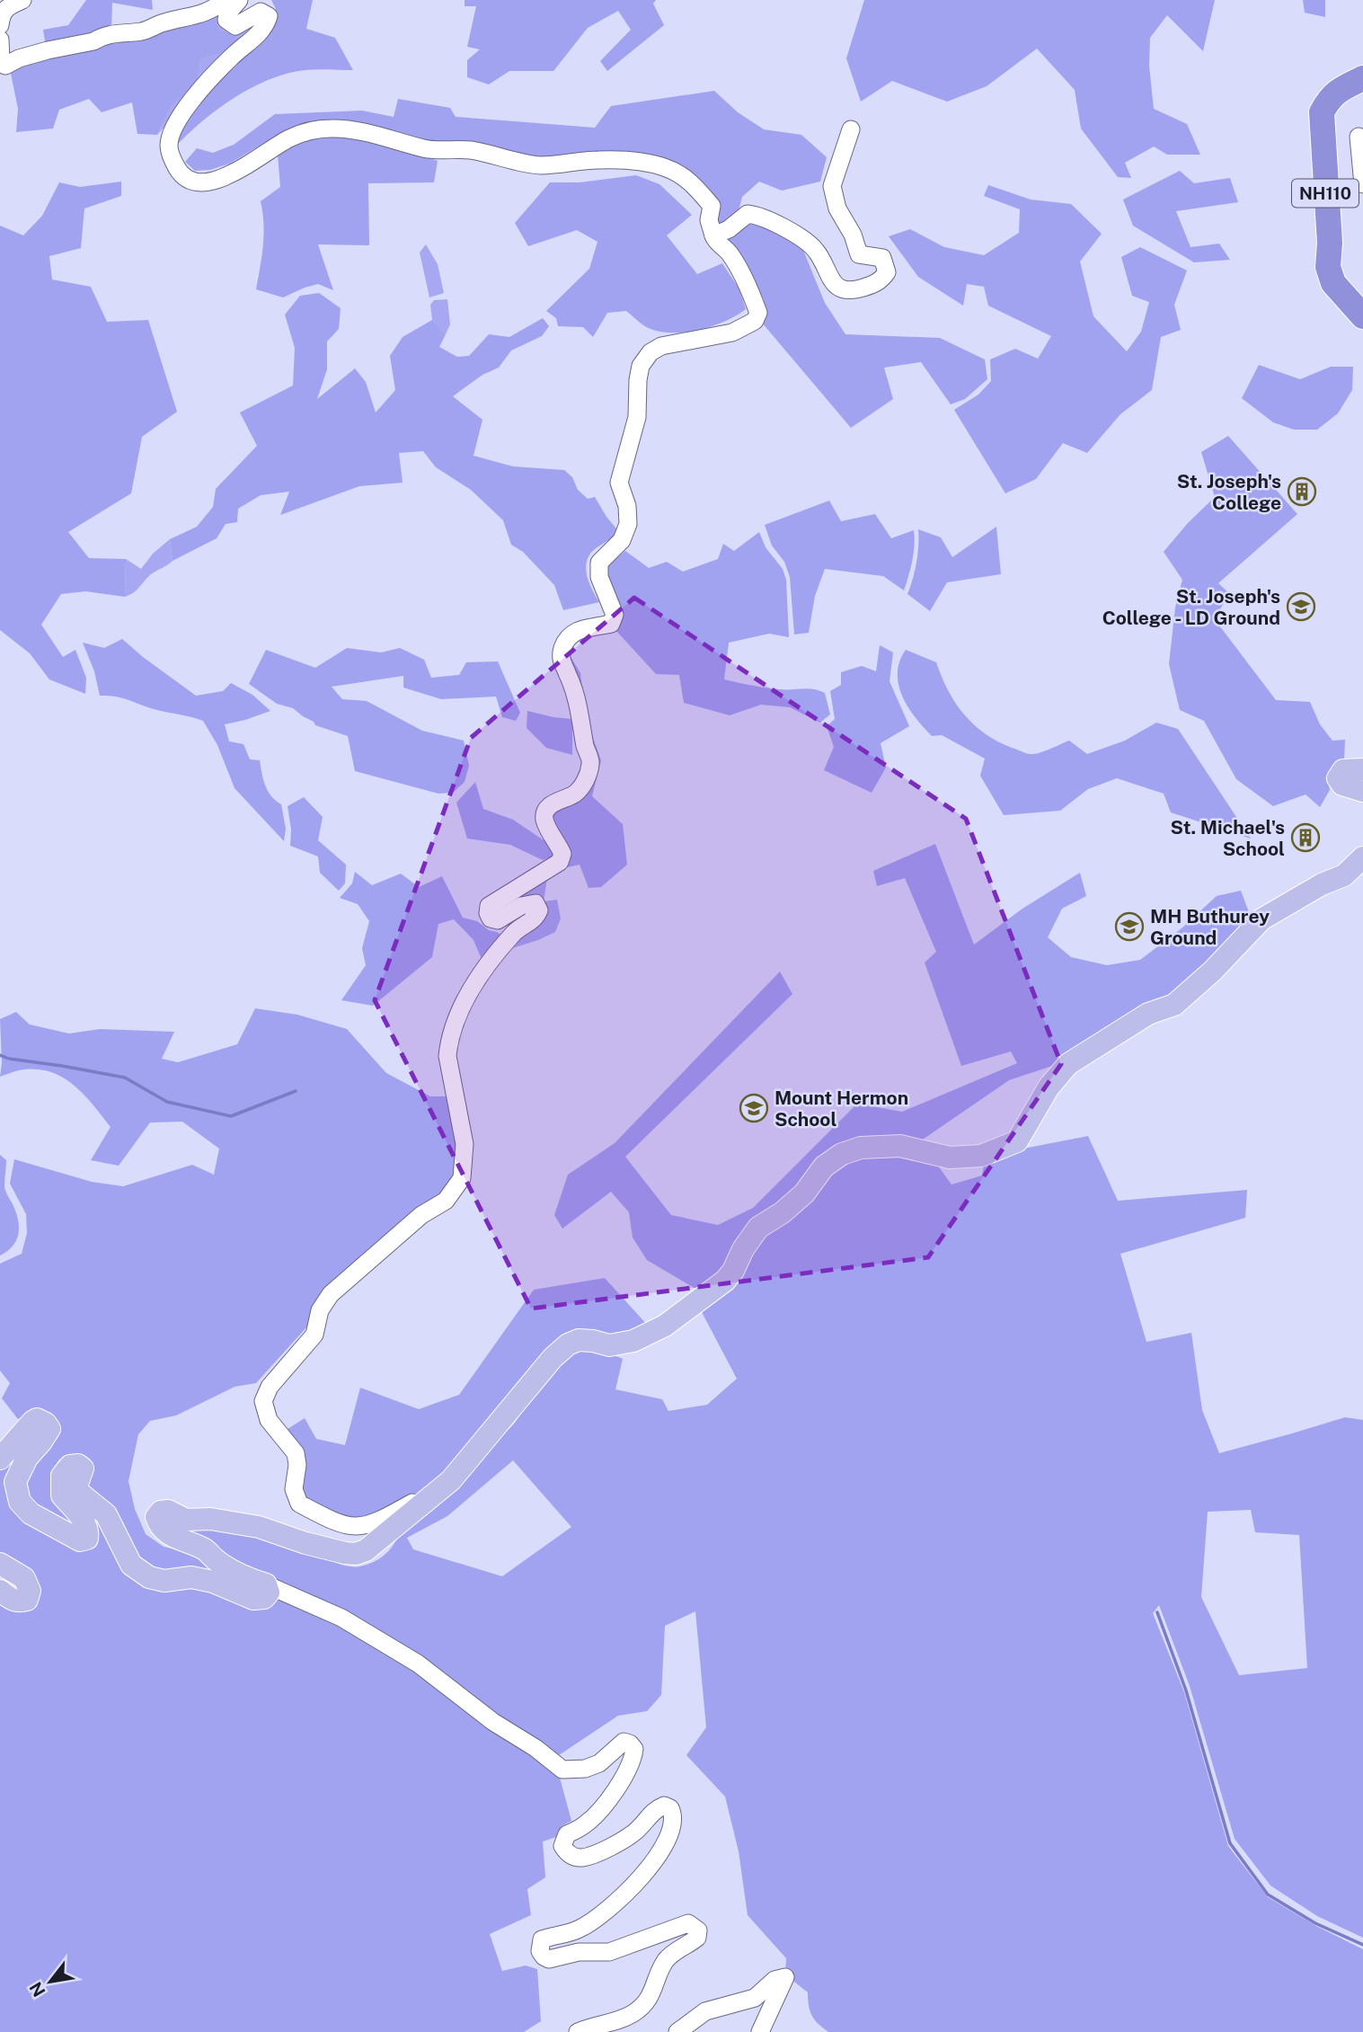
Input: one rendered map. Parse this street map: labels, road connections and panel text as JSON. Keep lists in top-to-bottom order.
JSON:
{
  "streets": {
    "highway": ["NH110"]
  },
  "places": {
    "building": ["St. Joseph's College", "St. Michael's School"],
    "school or university": ["St. Joseph's College - LD Ground", "MH Buthurey Ground", "Mount Hermon School"]
  },
  "north": "bottom left"
}
